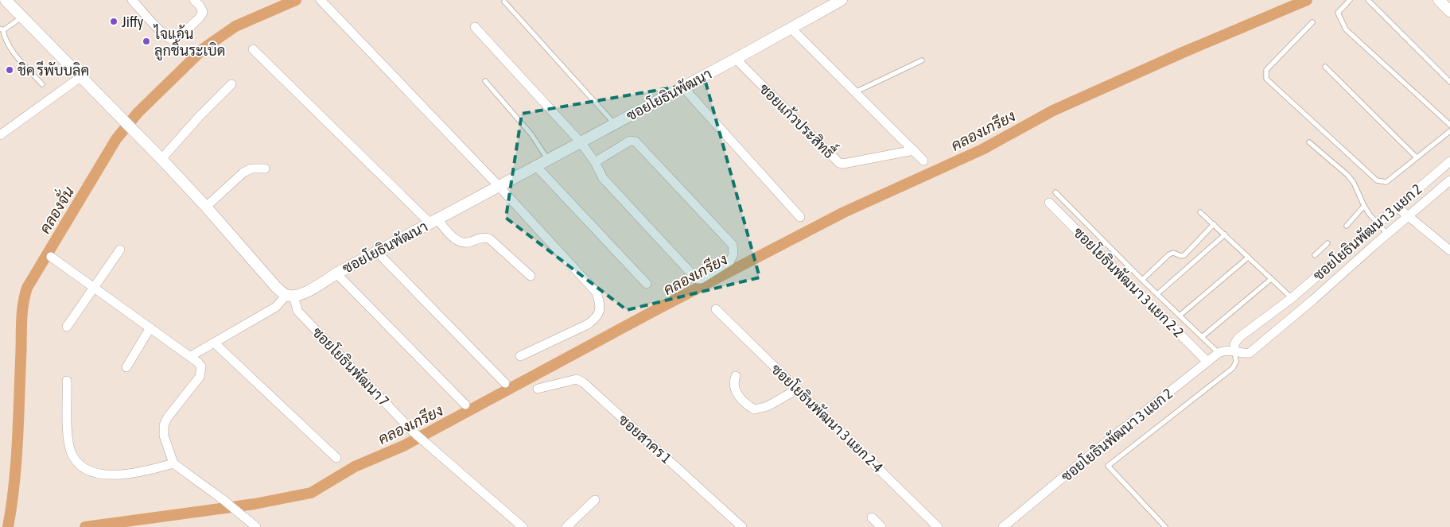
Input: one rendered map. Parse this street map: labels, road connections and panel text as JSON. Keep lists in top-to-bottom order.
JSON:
{
  "streets": {
    "street": [
      "ซอยโยธินพัฒนา",
      "ซอยแก้วประสิทธื์",
      "ซอยโยธินพัฒนา 3 แยก 2",
      "ซอยโยธินพัฒนา 3 แยก 2-2",
      "ซอยโยธินพัฒนา 7",
      "ซอยโยธินพัฒนา 3 แยก 2-4",
      "ซอยสาคร 1"
    ]
  },
  "crossings": [
    ["ซอยโยธินพัฒนา", "ซอยแก้วประสิทธื์"],
    ["ซอยโยธินพัฒนา", "ซอยโยธินพัฒนา 7"],
    ["ซอยโยธินพัฒนา 3 แยก 2", "ซอยโยธินพัฒนา 3 แยก 2-2"]
  ],
  "water": ["คลองเกรียง", "คลองจั่น"],
  "places": ["Jiffy", "ไจแอ้น ลูกชิ้นระเบิด", "ชิค รีพับบลิค"]
}
